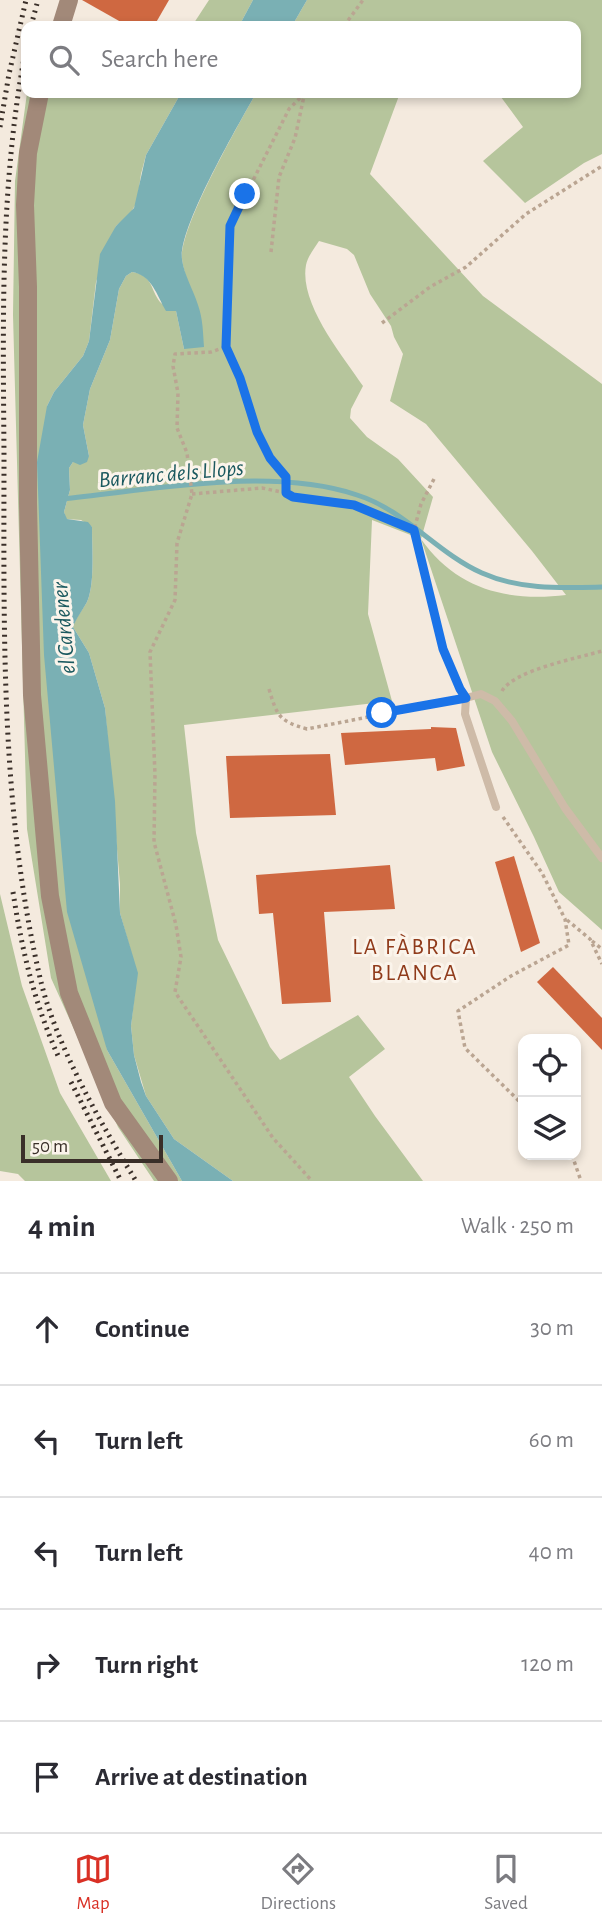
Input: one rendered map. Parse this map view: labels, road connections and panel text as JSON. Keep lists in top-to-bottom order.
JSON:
{
  "districts": ["LA FÀBRICA BLANCA"],
  "water": ["Barranc dels Llops", "el Cardener"],
  "scale_bar": "50 m",
  "page": {
    "search": "Search here",
    "scale": "50 m",
    "heading": ["4 min", "Walk · 250 m"],
    "list": [
      ["Continue", "30 m"],
      ["Turn left", "60 m"],
      ["Turn left", "40 m"],
      ["Turn right", "120 m"],
      "Arrive at destination"
    ],
    "nav": ["Map", "Directions", "Saved"]
  }
}
